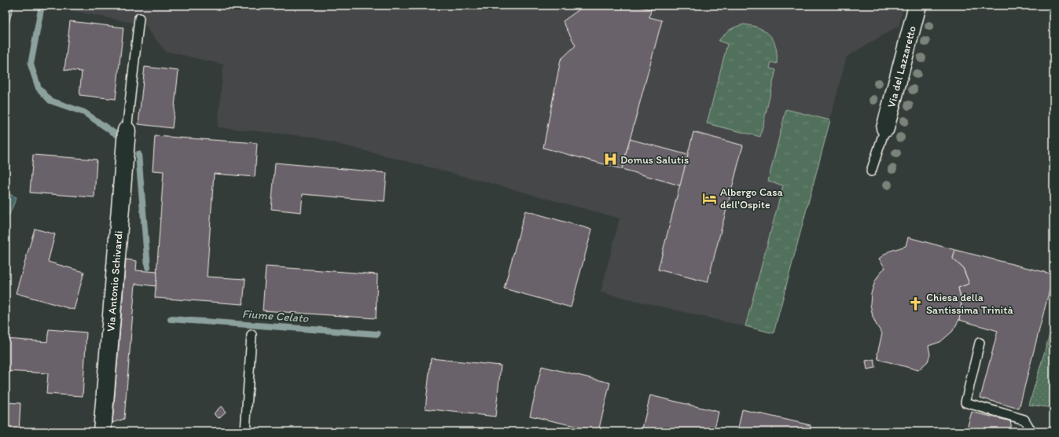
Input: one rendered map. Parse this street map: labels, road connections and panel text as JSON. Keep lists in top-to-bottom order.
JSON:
{
  "streets": {
    "street": ["Via del Lazzaretto", "Via Antonio Schivardi"]
  },
  "water": ["Fiume Celato"],
  "places": {
    "hospital": ["Domus Salutis"],
    "hotel": ["Albergo Casa dell'Ospite"],
    "church": ["Chiesa della Santissima Trinità"]
  }
}
